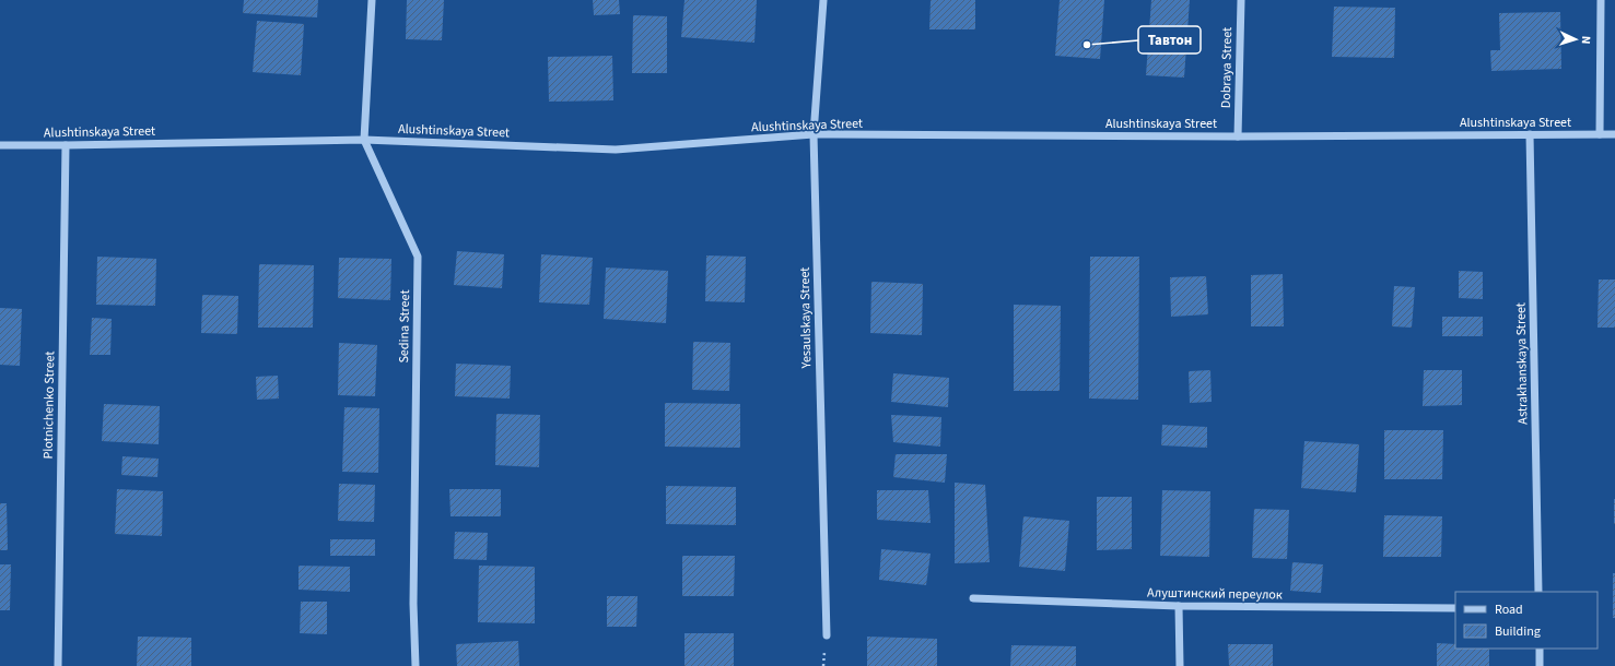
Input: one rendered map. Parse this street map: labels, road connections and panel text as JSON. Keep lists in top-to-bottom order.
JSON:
{
  "streets": {
    "street": [
      "Dobraya Street",
      "Alushtinskaya Street",
      "Yesaulskaya Street",
      "Sedina Street",
      "Astrakhanskaya Street",
      "Plotnichenko Street",
      "Алуштинский переулок"
    ]
  },
  "crossings": [
    ["Dobraya Street", "Alushtinskaya Street"],
    ["Alushtinskaya Street", "Yesaulskaya Street"],
    ["Alushtinskaya Street", "Sedina Street"],
    ["Alushtinskaya Street", "Astrakhanskaya Street"],
    ["Alushtinskaya Street", "Plotnichenko Street"]
  ],
  "places": ["Тавтон"],
  "legend": ["Road", "Building"],
  "north": "right"
}
